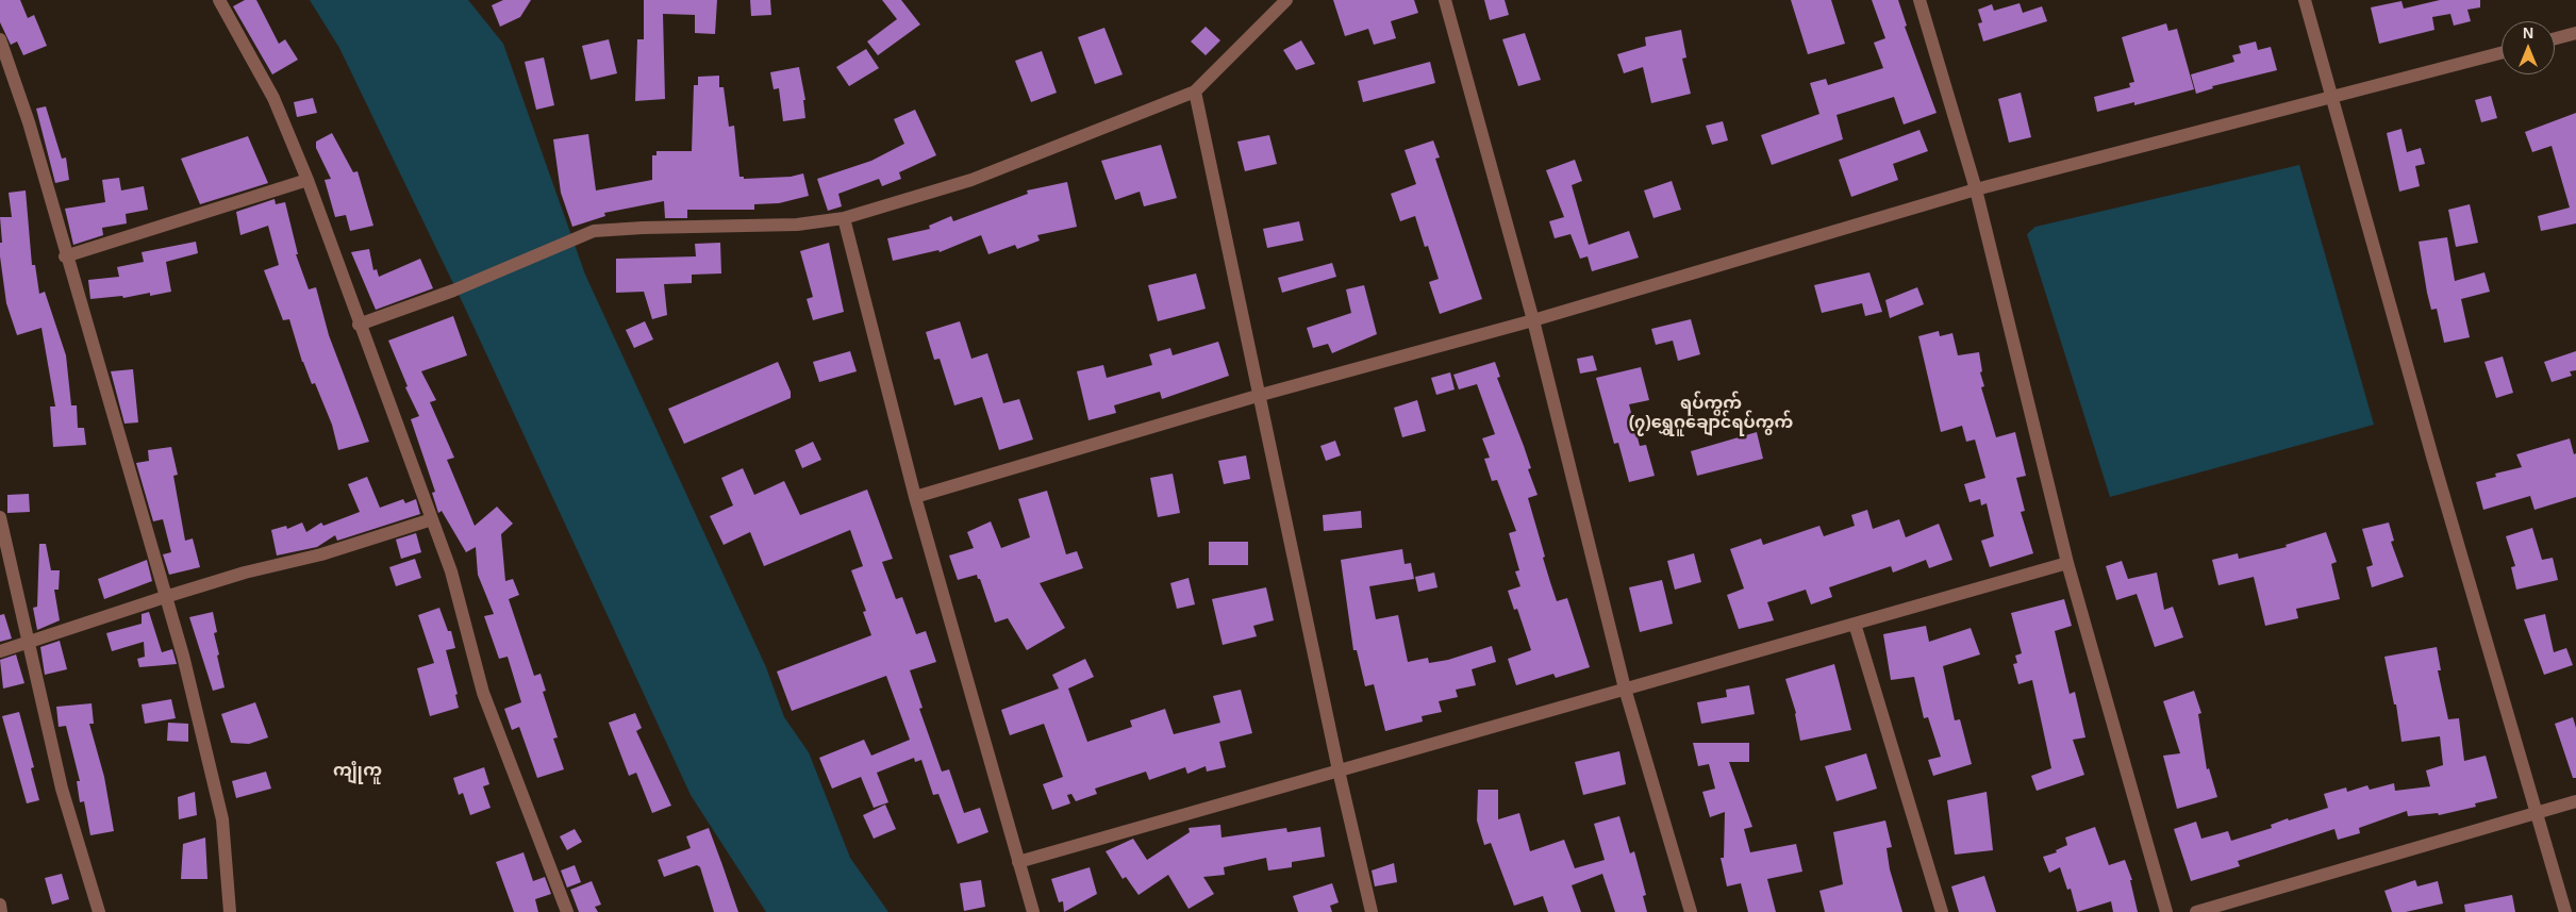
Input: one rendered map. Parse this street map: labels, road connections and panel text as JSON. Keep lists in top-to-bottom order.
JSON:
{
  "districts": ["ရပ်ကွက် (၇)ရွှေဂူချောင်ရပ်ကွက်", "ကျုံကူ"],
  "north": "top"
}
